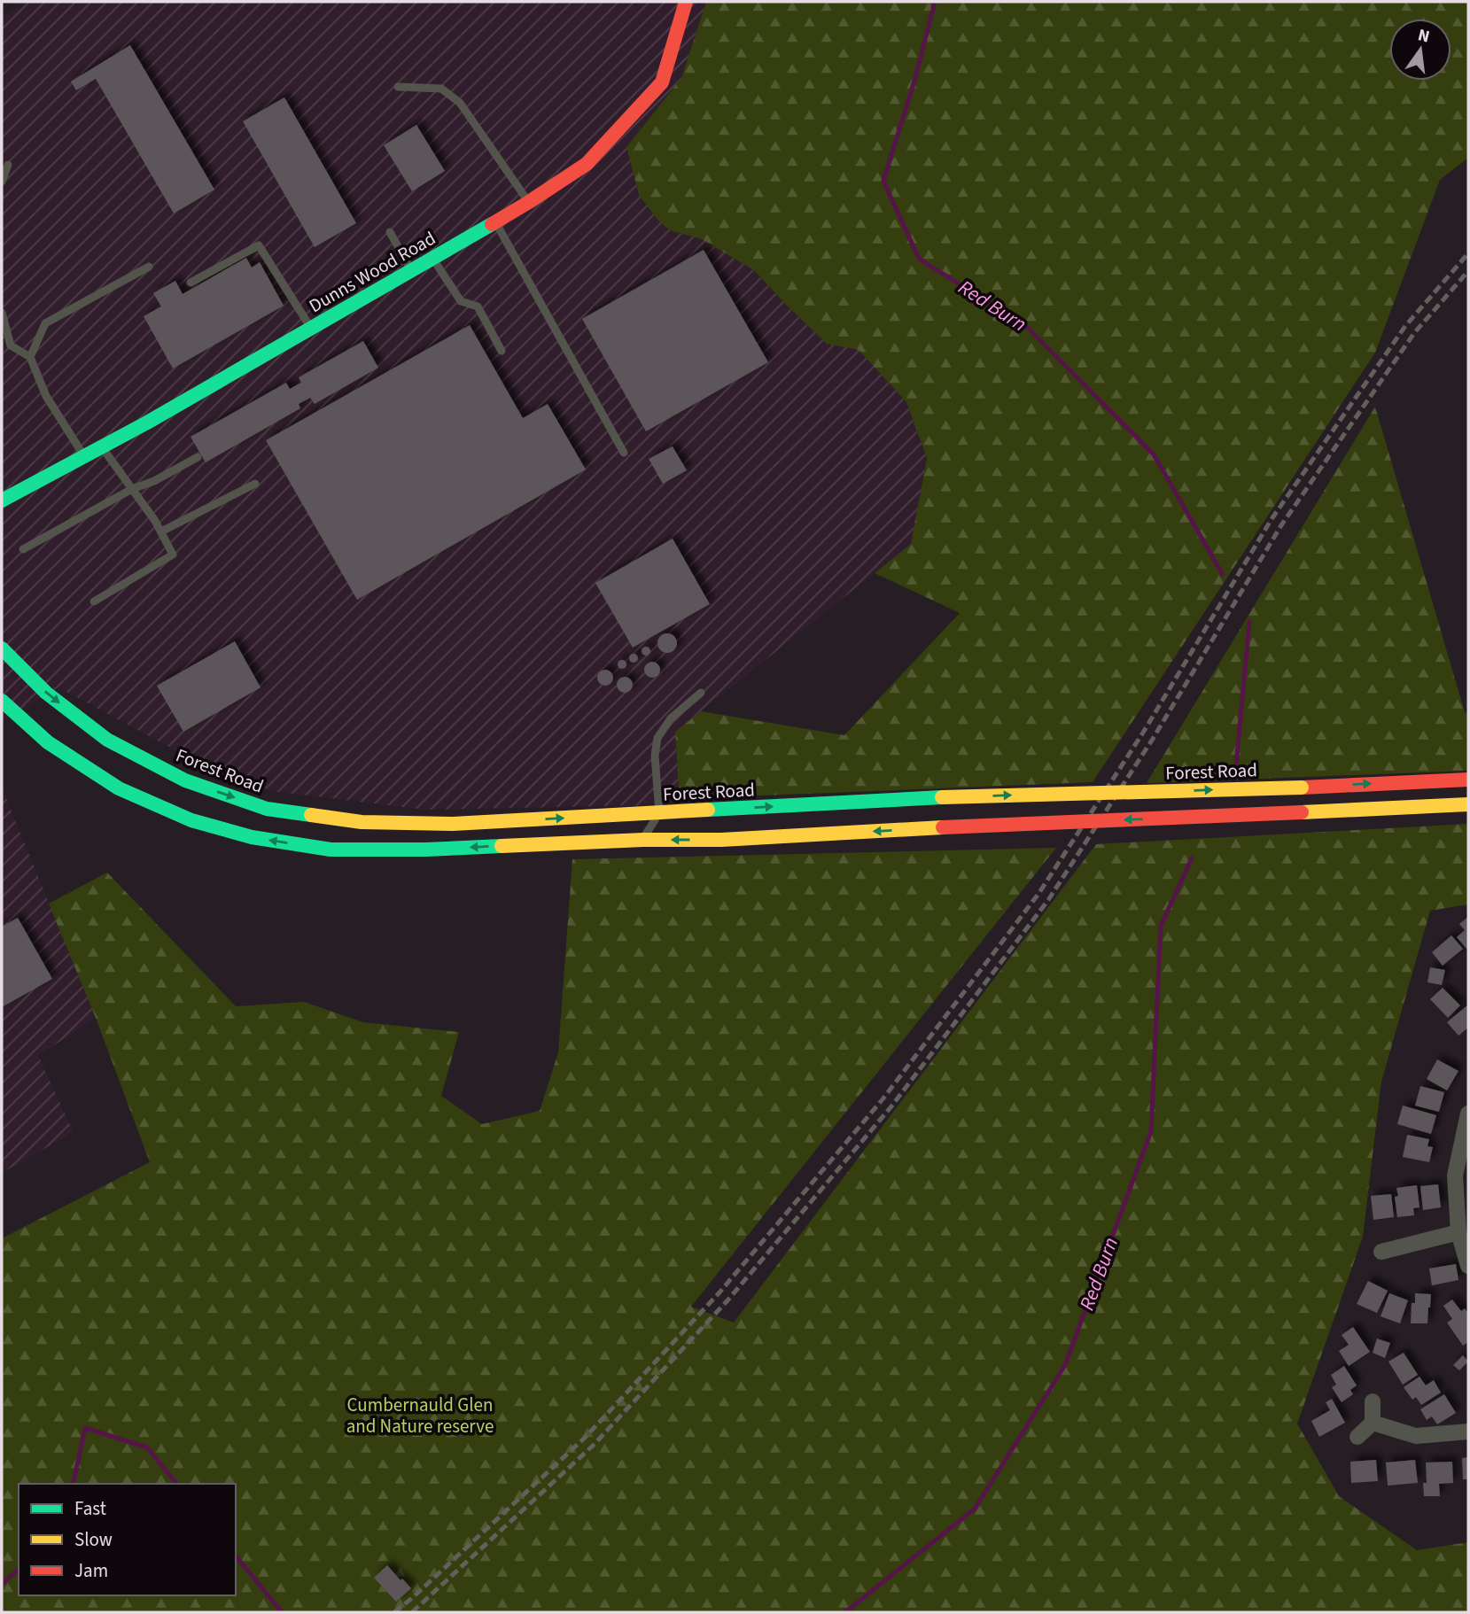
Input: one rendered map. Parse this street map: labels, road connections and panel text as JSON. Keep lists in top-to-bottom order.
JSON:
{
  "streets": {
    "street": ["Dunns Wood Road", "Forest Road"]
  },
  "water": ["Red Burn"],
  "parks": ["Cumbernauld Glen and Nature reserve"],
  "legend": ["Fast", "Slow", "Jam"],
  "north": "top"
}
